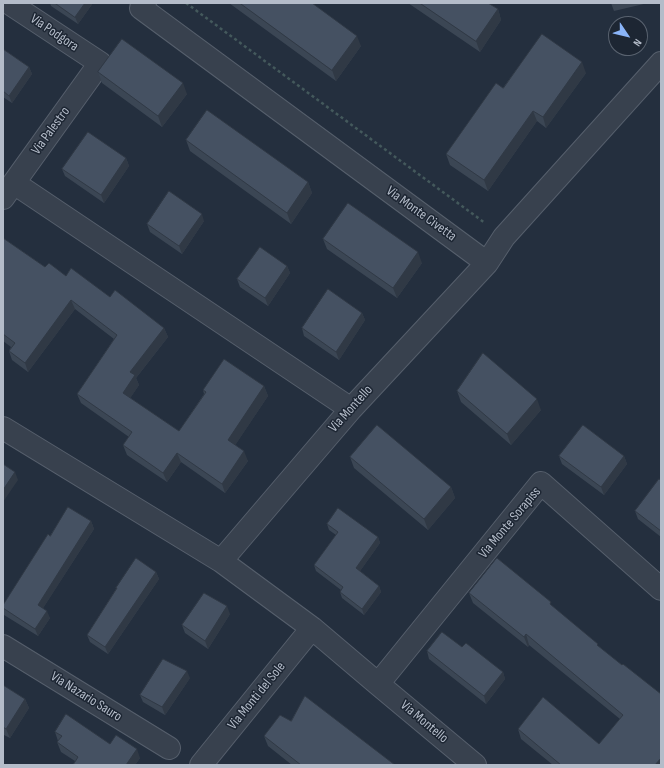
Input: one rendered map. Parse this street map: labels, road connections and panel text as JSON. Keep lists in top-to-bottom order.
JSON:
{
  "streets": {
    "street": [
      "Via Podgora",
      "Via Palestro",
      "Via Monte Civetta",
      "Via Montello",
      "Via Monte Sorapiss",
      "Via Monti del Sole",
      "Via Nazario Sauro"
    ]
  },
  "crossings": [
    ["Via Podgora", "Via Palestro"],
    ["Via Monte Civetta", "Via Montello"],
    ["Via Montello", "Via Monte Sorapiss"],
    ["Via Montello", "Via Monti del Sole"]
  ],
  "north": "bottom right"
}
